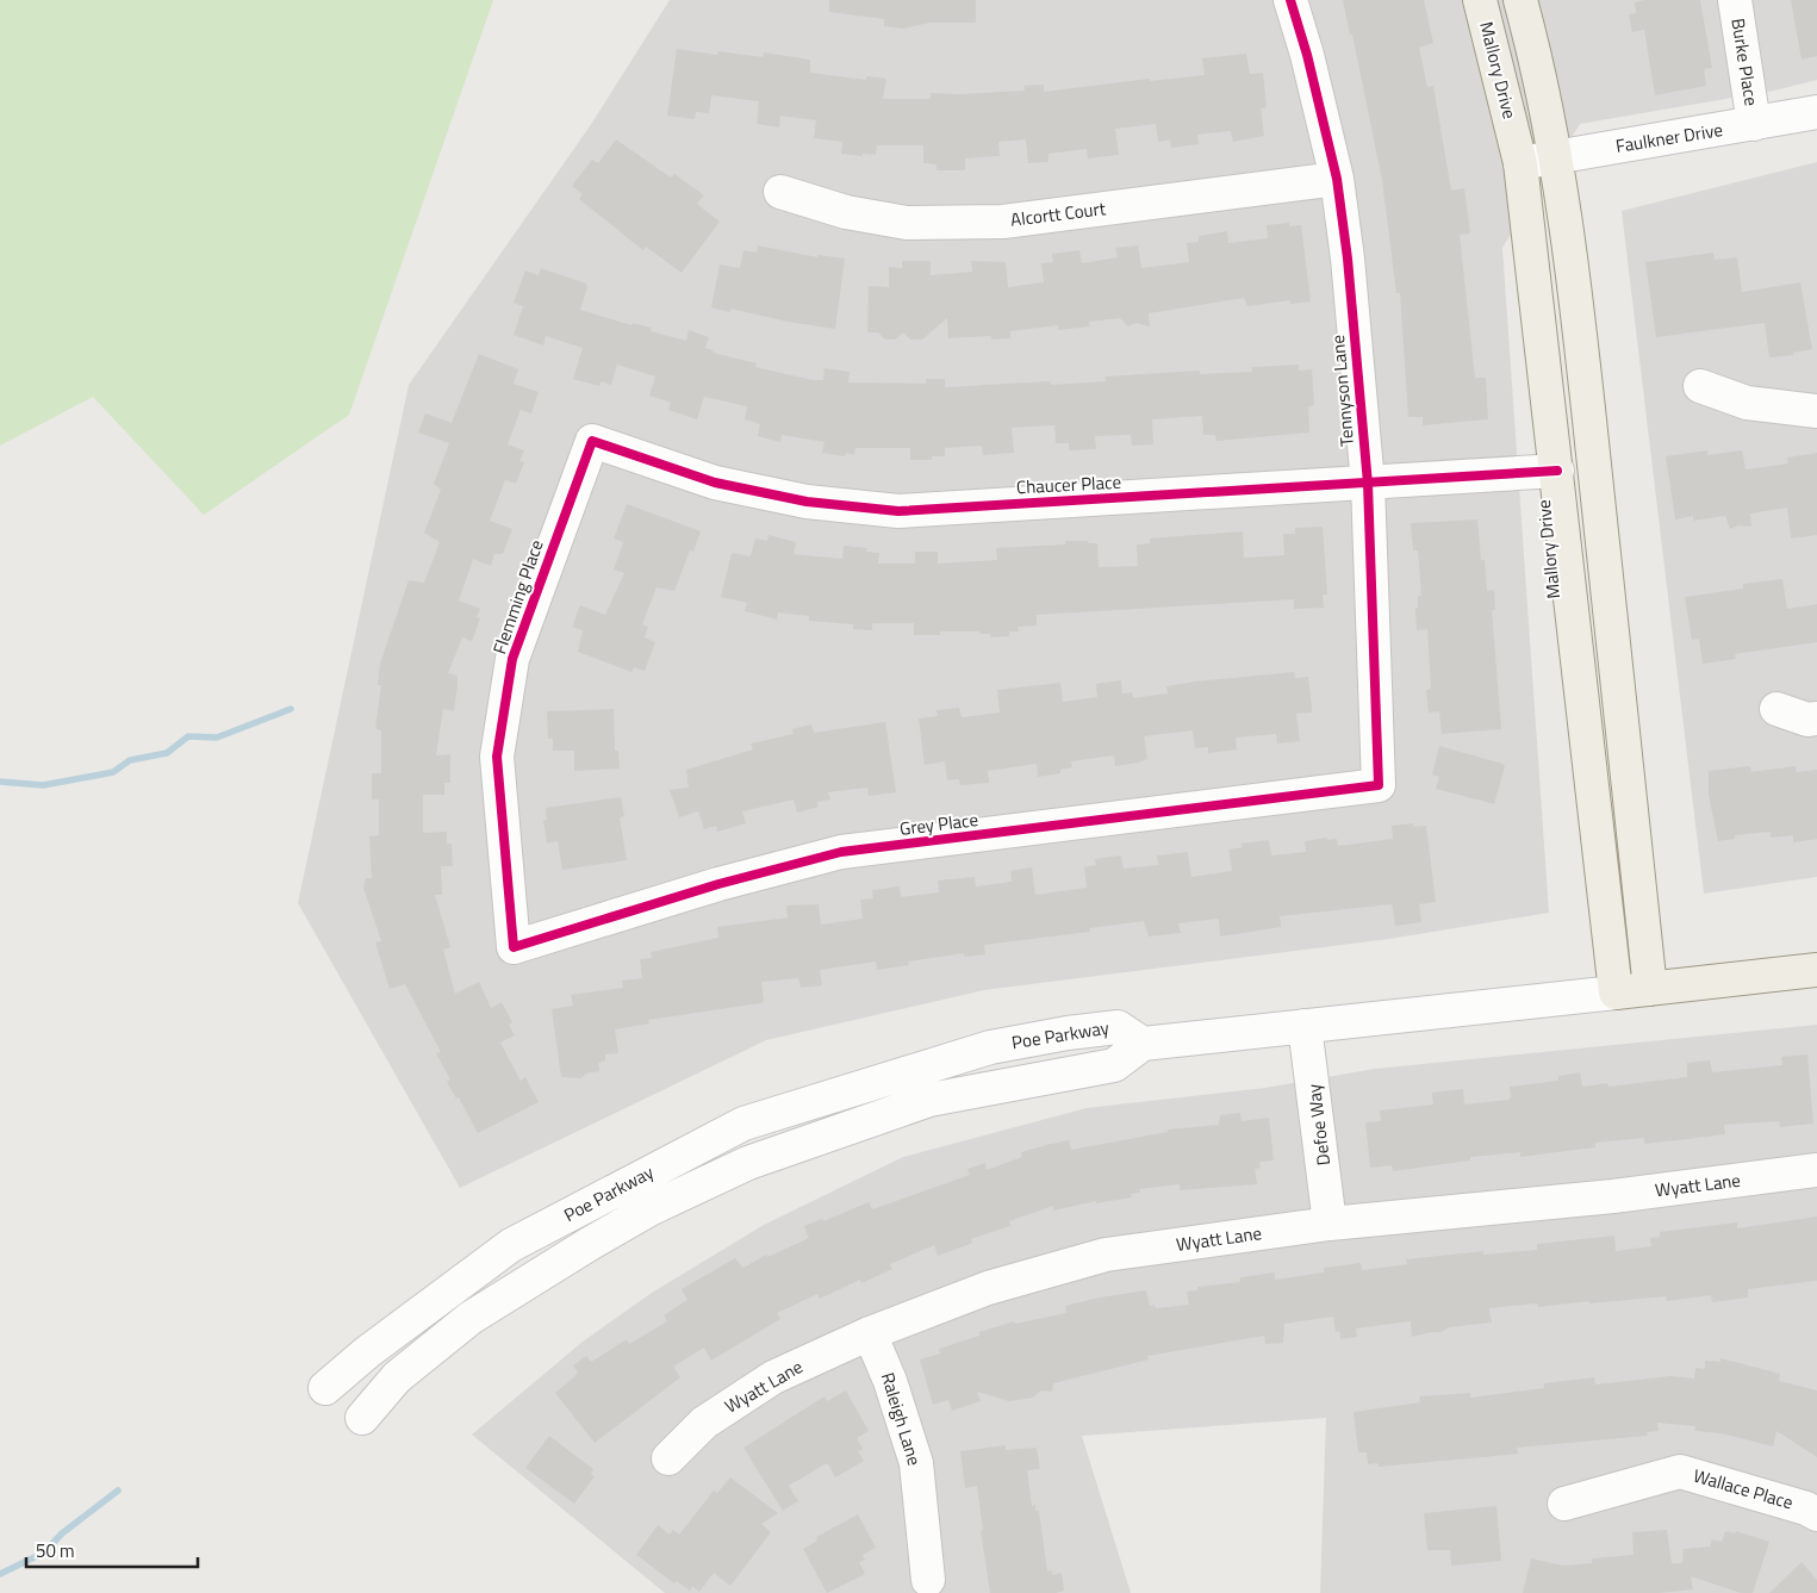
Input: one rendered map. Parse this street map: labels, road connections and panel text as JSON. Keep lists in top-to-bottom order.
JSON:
{
  "streets": {
    "main road": ["Mallory Drive"],
    "street": [
      "Burke Place",
      "Faulkner Drive",
      "Alcortt Court",
      "Tennyson Lane",
      "Chaucer Place",
      "Flemming Place",
      "Grey Place",
      "Poe Parkway",
      "Defoe Way",
      "Wyatt Lane",
      "Raleigh Lane",
      "Wallace Place"
    ]
  },
  "crossings": [
    ["Burke Place", "Faulkner Drive"],
    ["Mallory Drive", "Faulkner Drive"],
    ["Mallory Drive", "Chaucer Place"],
    ["Alcortt Court", "Tennyson Lane"],
    ["Tennyson Lane", "Chaucer Place"],
    ["Tennyson Lane", "Grey Place"],
    ["Chaucer Place", "Flemming Place"],
    ["Flemming Place", "Grey Place"],
    ["Defoe Way", "Wyatt Lane"],
    ["Wyatt Lane", "Raleigh Lane"]
  ],
  "scale_bar": "50 m"
}
